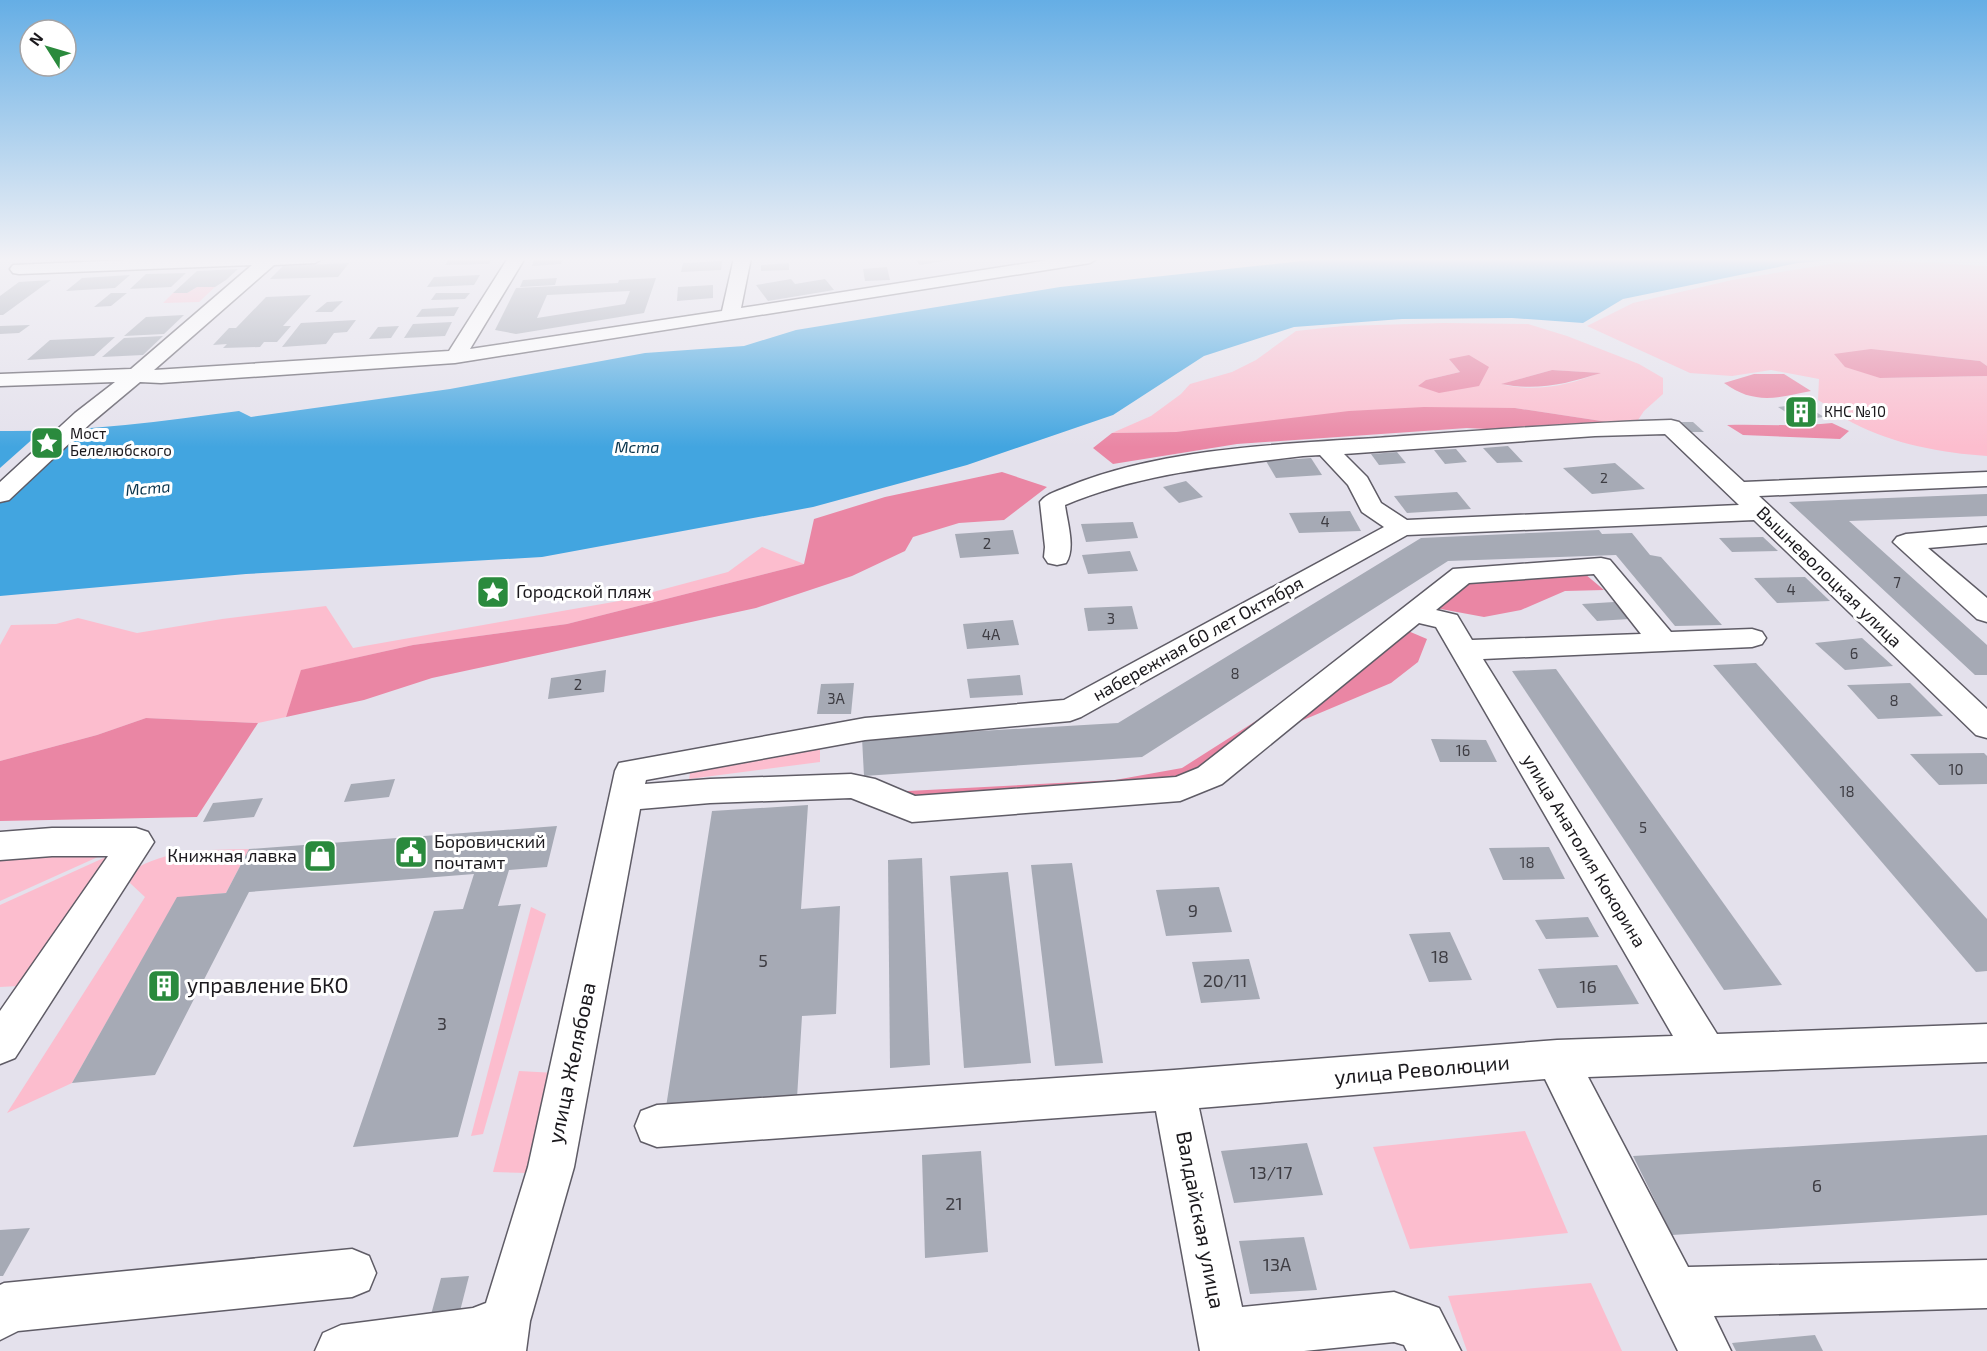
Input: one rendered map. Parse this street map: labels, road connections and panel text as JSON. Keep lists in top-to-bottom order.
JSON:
{
  "streets": {
    "street": [
      "Вышневолоцкая улица",
      "набережная 60 лет Октября",
      "улица Анатолия Кокорина",
      "улица Желябова",
      "улица Революции",
      "Валдайская улица"
    ]
  },
  "crossings": [
    ["Вышневолоцкая улица", "набережная 60 лет Октября"],
    ["набережная 60 лет Октября", "улица Желябова"],
    ["улица Анатолия Кокорина", "улица Революции"],
    ["улица Революции", "Валдайская улица"]
  ],
  "water": ["Мста"],
  "places": {
    "building": ["КНС №10", "управление БКО"],
    "place": ["Мост Белелюбского", "Городской пляж"],
    "public building": ["Боровичский почтамт"],
    "shop": ["Книжная лавка"]
  },
  "house_numbers": [
    "2",
    "4",
    "2",
    "7",
    "4",
    "3",
    "4А",
    "6",
    "8",
    "2",
    "3А",
    "8",
    "16",
    "10",
    "18",
    "5",
    "18",
    "9",
    "18",
    "5",
    "20/11",
    "16",
    "3",
    "13/17",
    "6",
    "21",
    "13А"
  ],
  "north": "top left"
}
